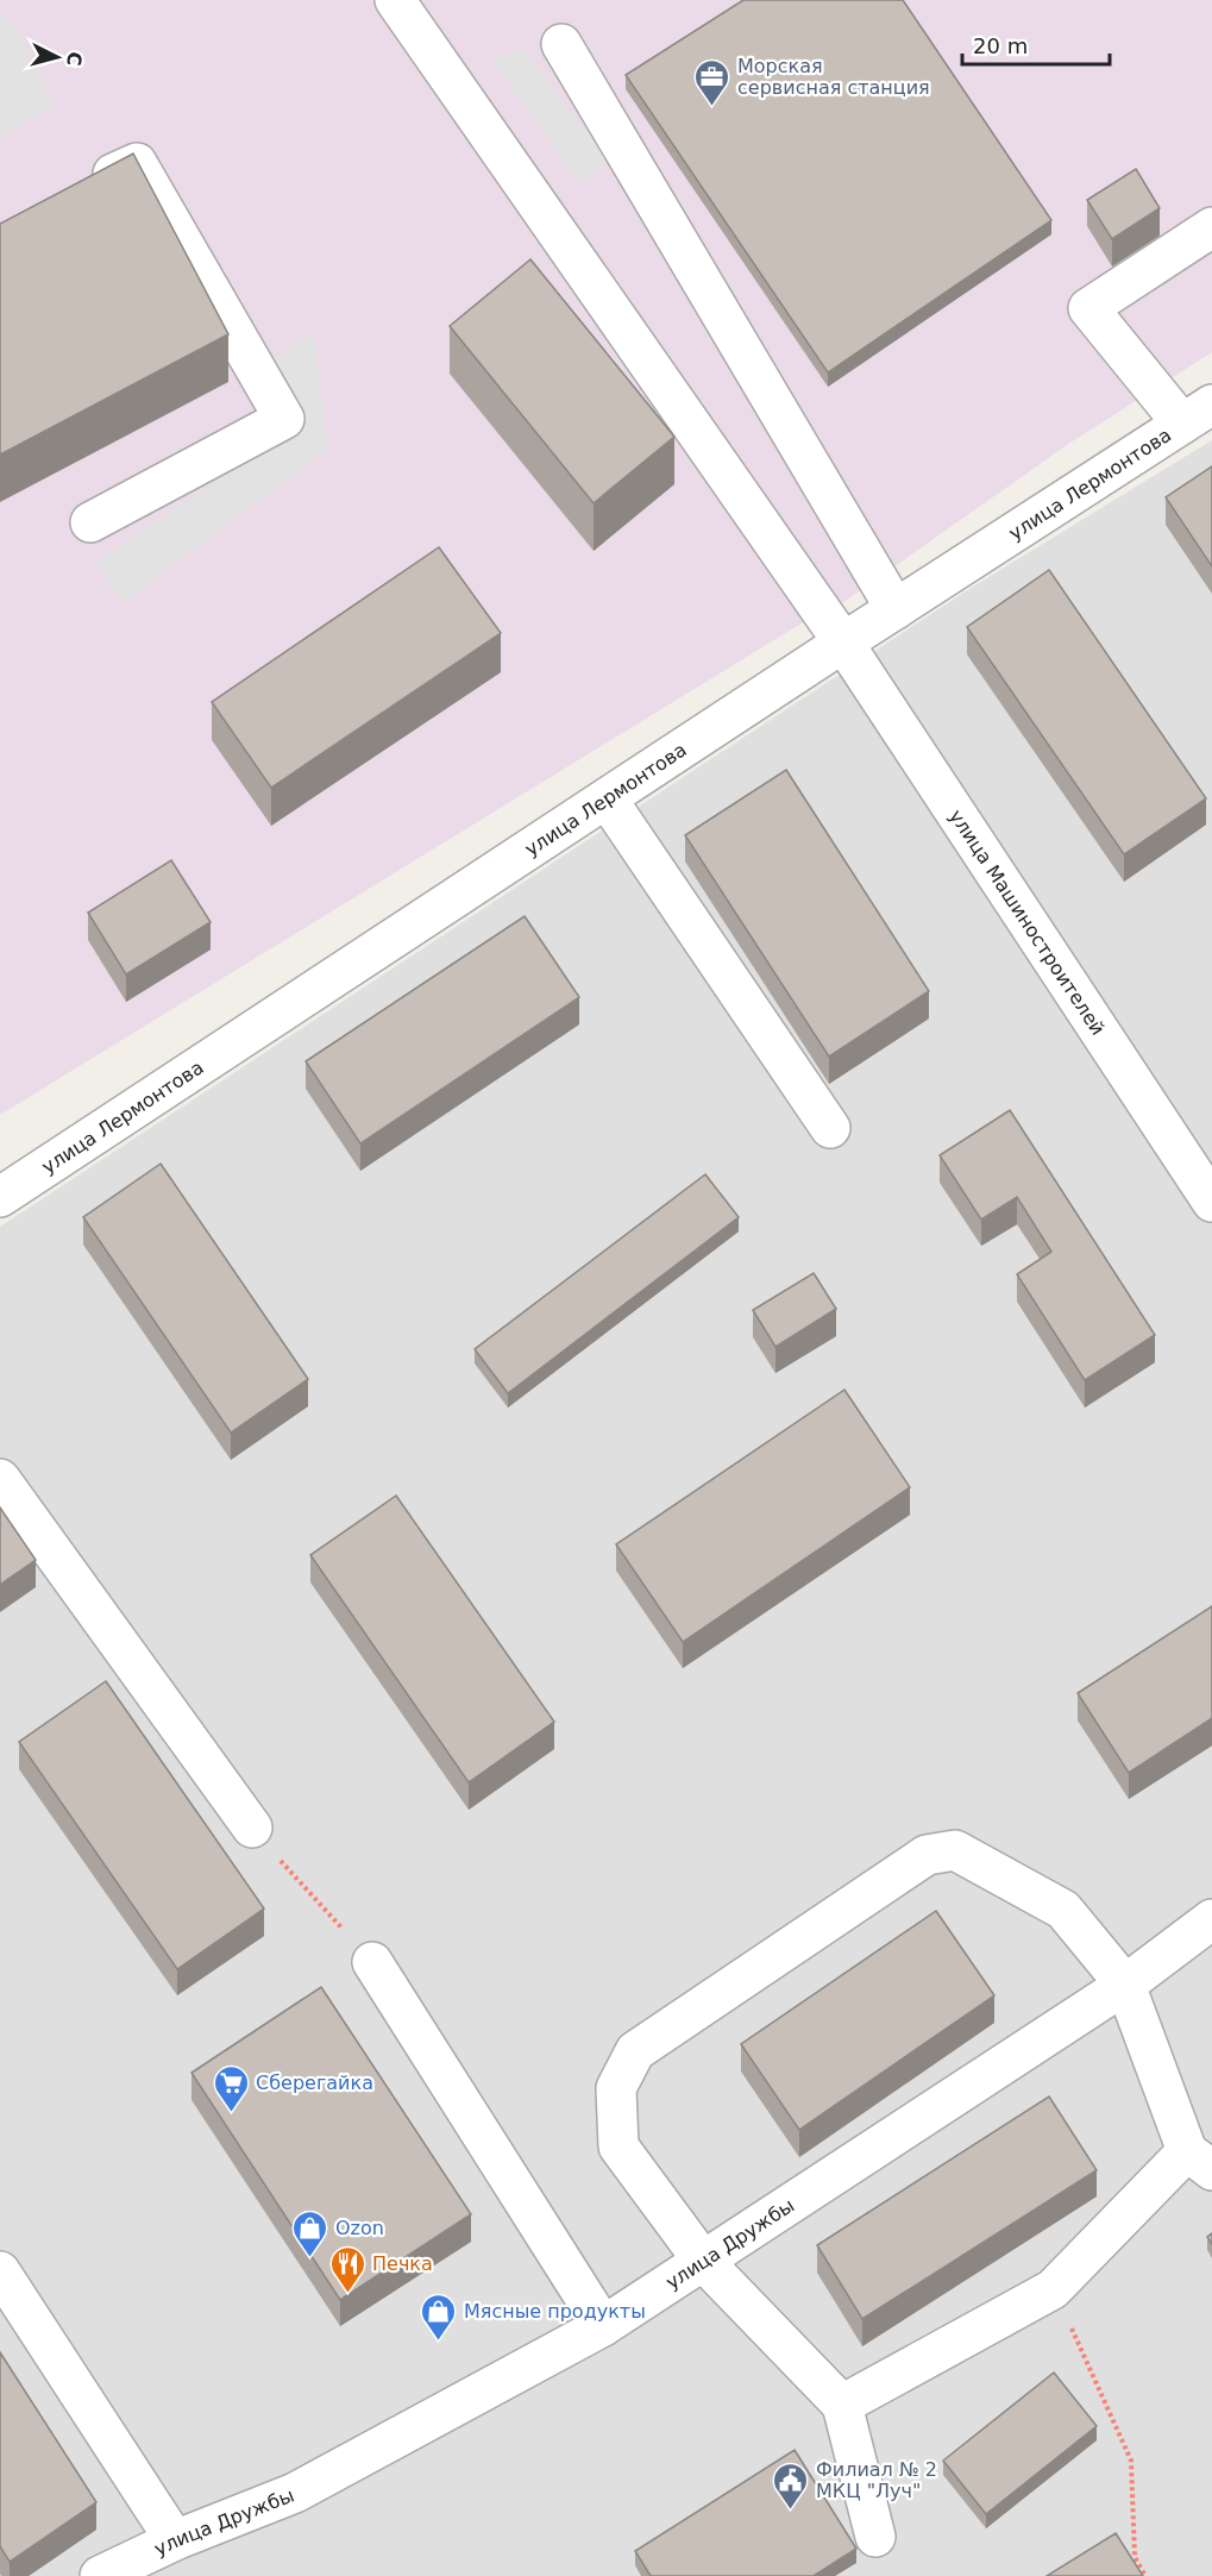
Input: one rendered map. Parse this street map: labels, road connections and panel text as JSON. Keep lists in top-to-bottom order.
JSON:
{
  "streets": {
    "street": ["улица Лермонтова", "улица Машиностроителей", "улица Дружбы"]
  },
  "crossings": [
    ["улица Лермонтова", "улица Машиностроителей"]
  ],
  "places": {
    "office": ["Морская сервисная станция"],
    "supermarket": ["Сберегайка"],
    "shop": ["Ozon", "Мясные продукты"],
    "restaurant": ["Печка"],
    "public building": ["Филиал № 2 МКЦ \"Луч\""]
  },
  "scale_bar": "20 m",
  "north": "right"
}
